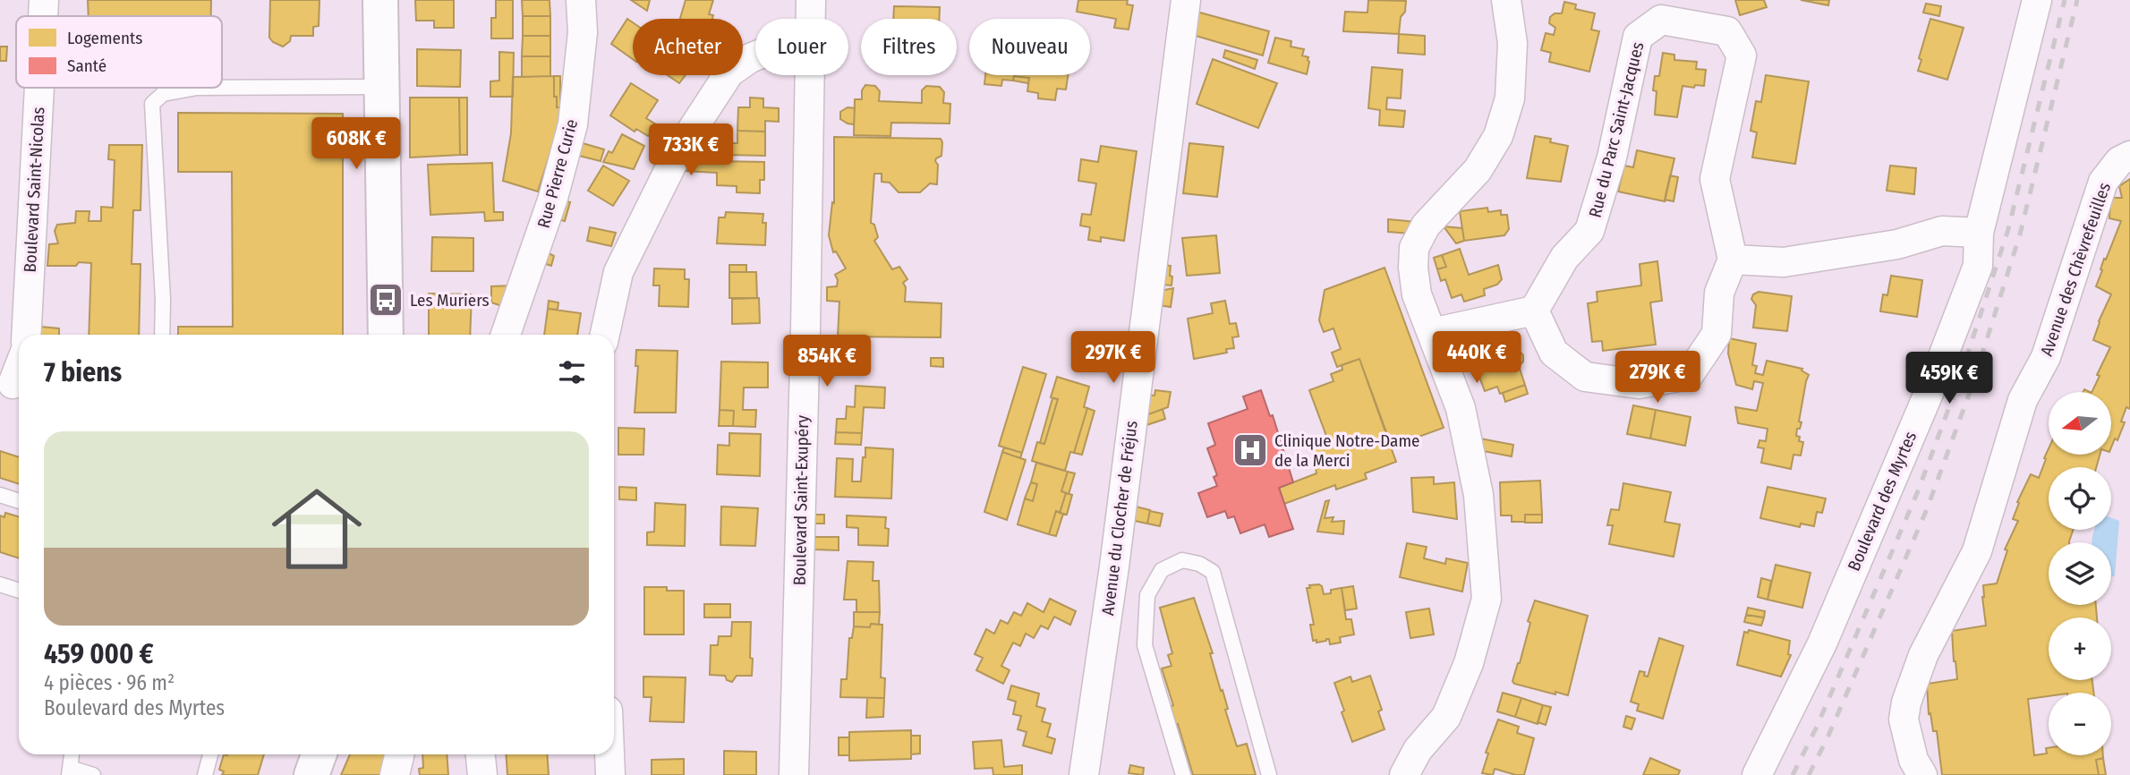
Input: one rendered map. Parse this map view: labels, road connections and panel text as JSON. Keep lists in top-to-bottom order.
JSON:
{
  "streets": {
    "street": [
      "Rue du Parc Saint-Jacques",
      "Rue Pierre Curie",
      "Boulevard Saint-Nicolas",
      "Avenue des Chèvrefeuilles",
      "Boulevard Saint-Exupéry",
      "Boulevard des Myrtes",
      "Avenue du Clocher de Fréjus"
    ]
  },
  "places": {
    "bus stop": ["Les Muriers"],
    "hospital": ["Clinique Notre-Dame de la Merci"]
  },
  "legend": ["Logements", "Santé"],
  "north": "left",
  "page": {
    "chip": [
      "Acheter",
      "Louer",
      "Filtres",
      "Nouveau"
    ],
    "price": [
      "608K €",
      "733K €",
      "297K €",
      "440K €",
      "854K €",
      "279K €",
      "459K €"
    ],
    "heading": "7 biens",
    "map_buttons": ["+", "−"],
    "list": [
      {
        "name": "459 000 €",
        "note": "4 pièces · 96 m² · Boulevard des Myrtes"
      }
    ]
  }
}
